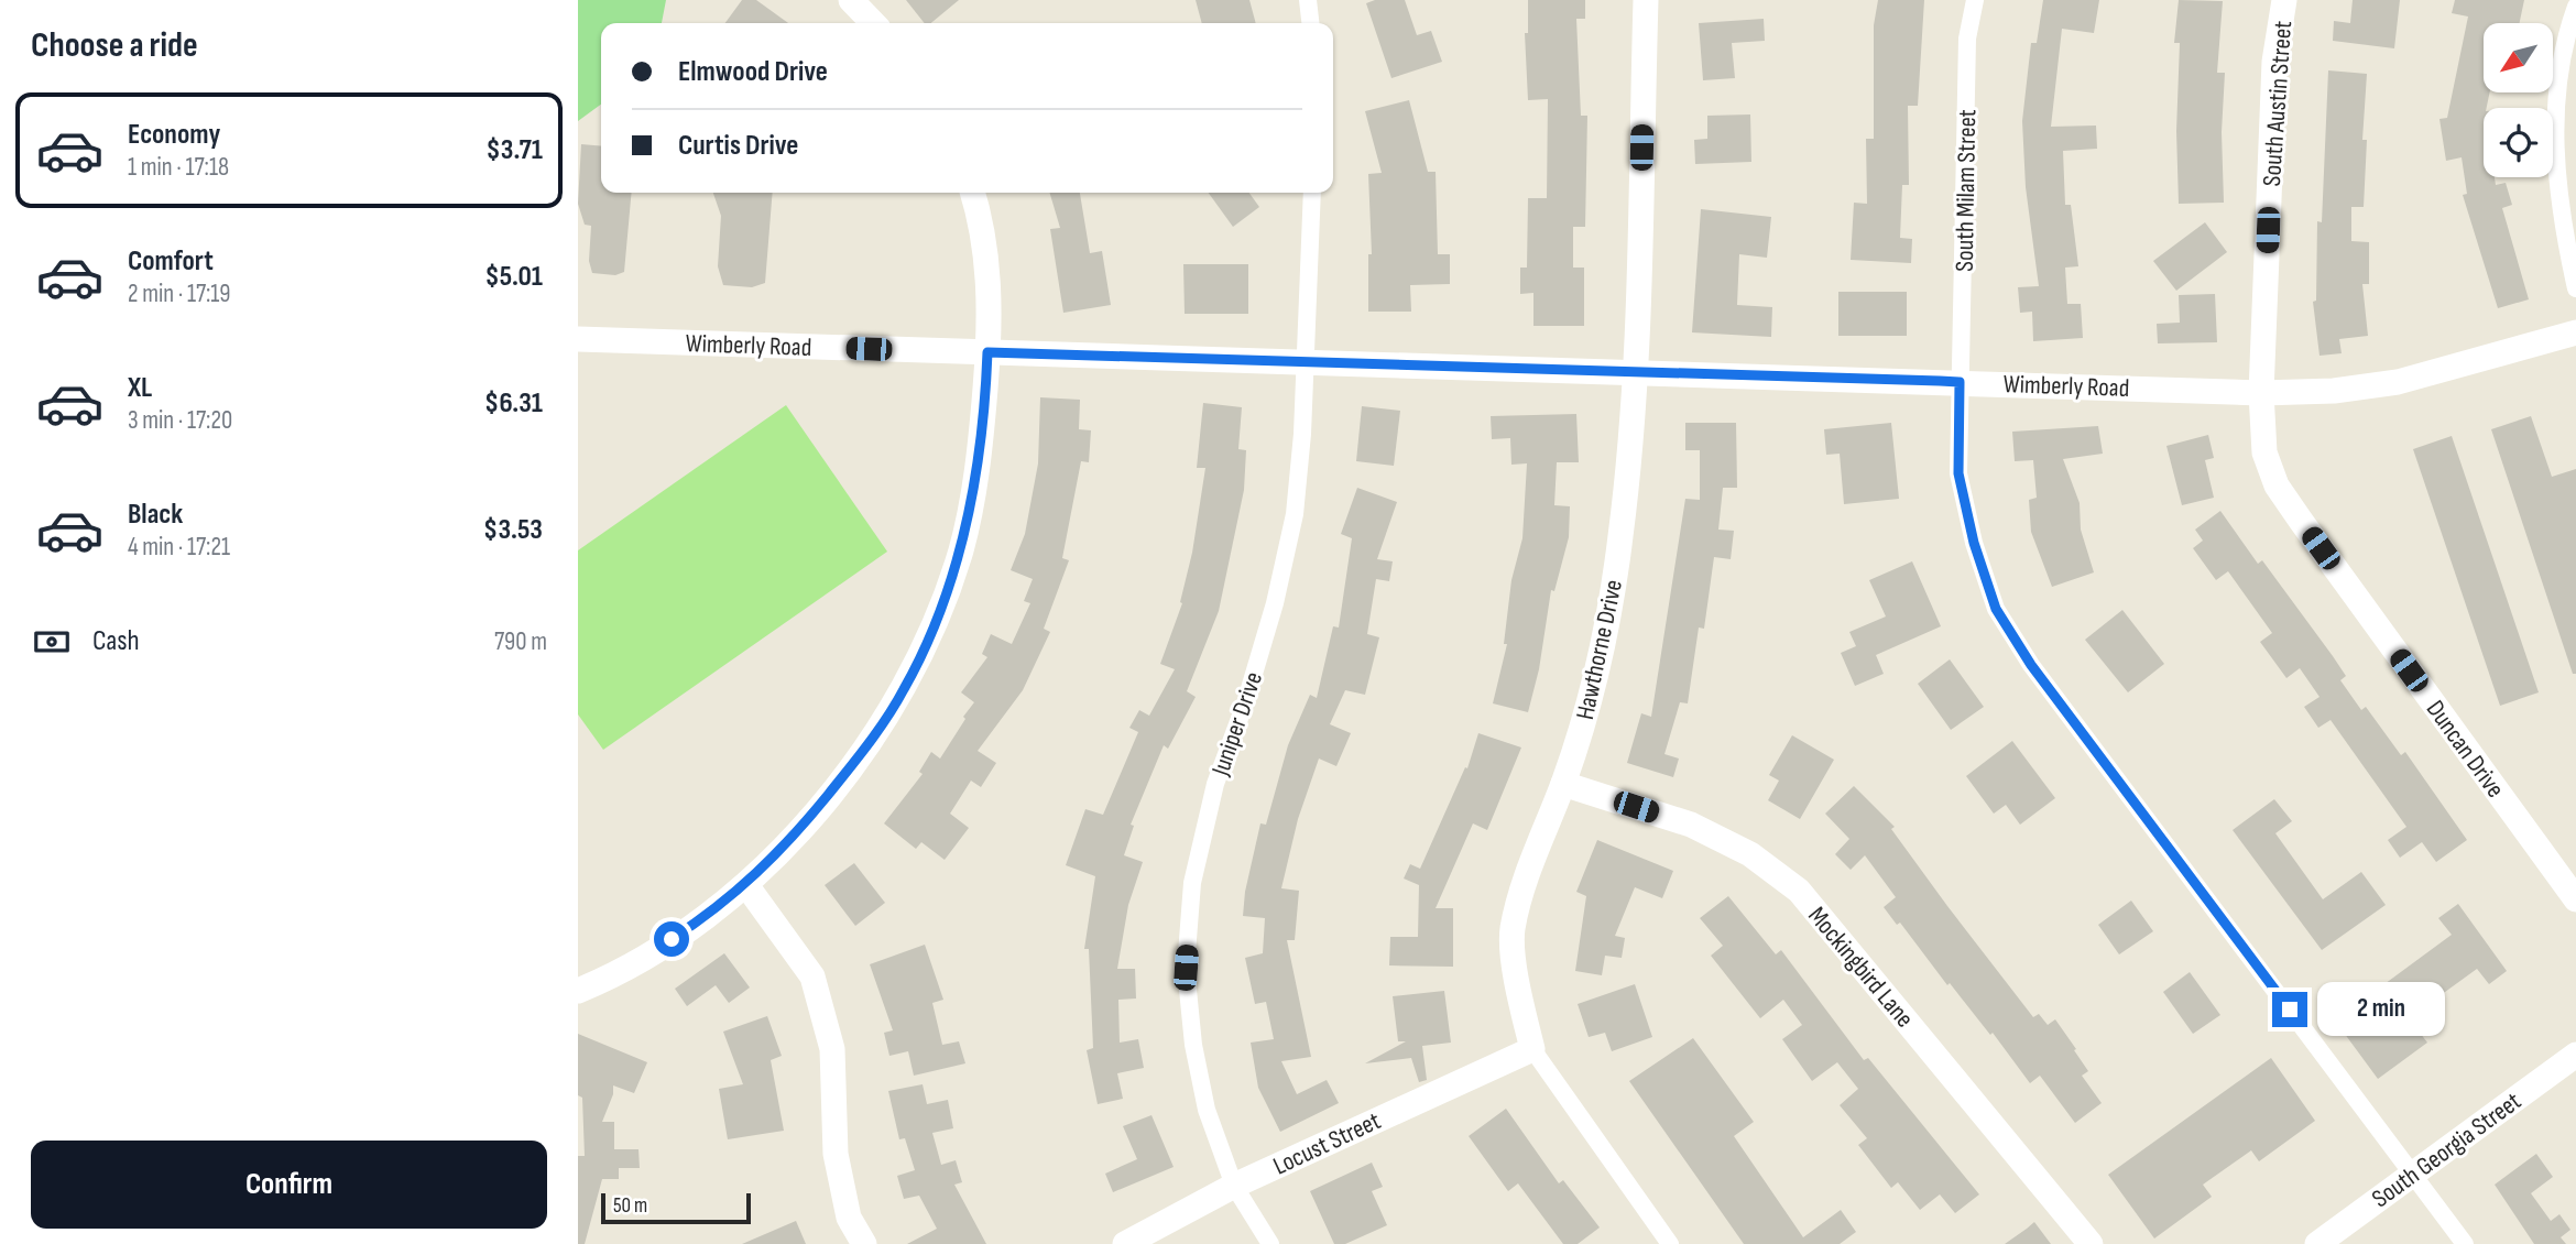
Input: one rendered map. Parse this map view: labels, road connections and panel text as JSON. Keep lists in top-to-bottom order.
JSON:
{
  "streets": {
    "main road": [
      "South Austin Street",
      "Wimberly Road",
      "Hawthorne Drive",
      "Duncan Drive",
      "Mockingbird Lane",
      "Locust Street",
      "South Georgia Street"
    ],
    "street": ["South Milam Street", "Juniper Drive"]
  },
  "crossings": [
    ["South Austin Street", "Wimberly Road"],
    ["South Austin Street", "Duncan Drive"],
    ["South Milam Street", "Wimberly Road"],
    ["South Milam Street", "South Georgia Street"],
    ["Wimberly Road", "Hawthorne Drive"],
    ["Wimberly Road", "Juniper Drive"],
    ["Wimberly Road", "Duncan Drive"],
    ["Hawthorne Drive", "Mockingbird Lane"],
    ["Hawthorne Drive", "Locust Street"],
    ["Juniper Drive", "Locust Street"]
  ],
  "scale_bar": "50 m",
  "north": "bottom left",
  "page": {
    "heading": "Choose a ride",
    "banner": ["Elmwood Drive", "Curtis Drive"],
    "list": [
      {
        "name": "Economy",
        "note": "1 min · 17:18",
        "value": "$3.71"
      },
      {
        "name": "Comfort",
        "note": "2 min · 17:19",
        "value": "$5.01"
      },
      {
        "name": "XL",
        "note": "3 min · 17:20",
        "value": "$6.31"
      },
      {
        "name": "Black",
        "note": "4 min · 17:21",
        "value": "$3.53"
      }
    ],
    "pay": ["Cash", "790 m"],
    "bubble": "2 min",
    "buttons": "Confirm",
    "scale": "50 m"
  }
}
